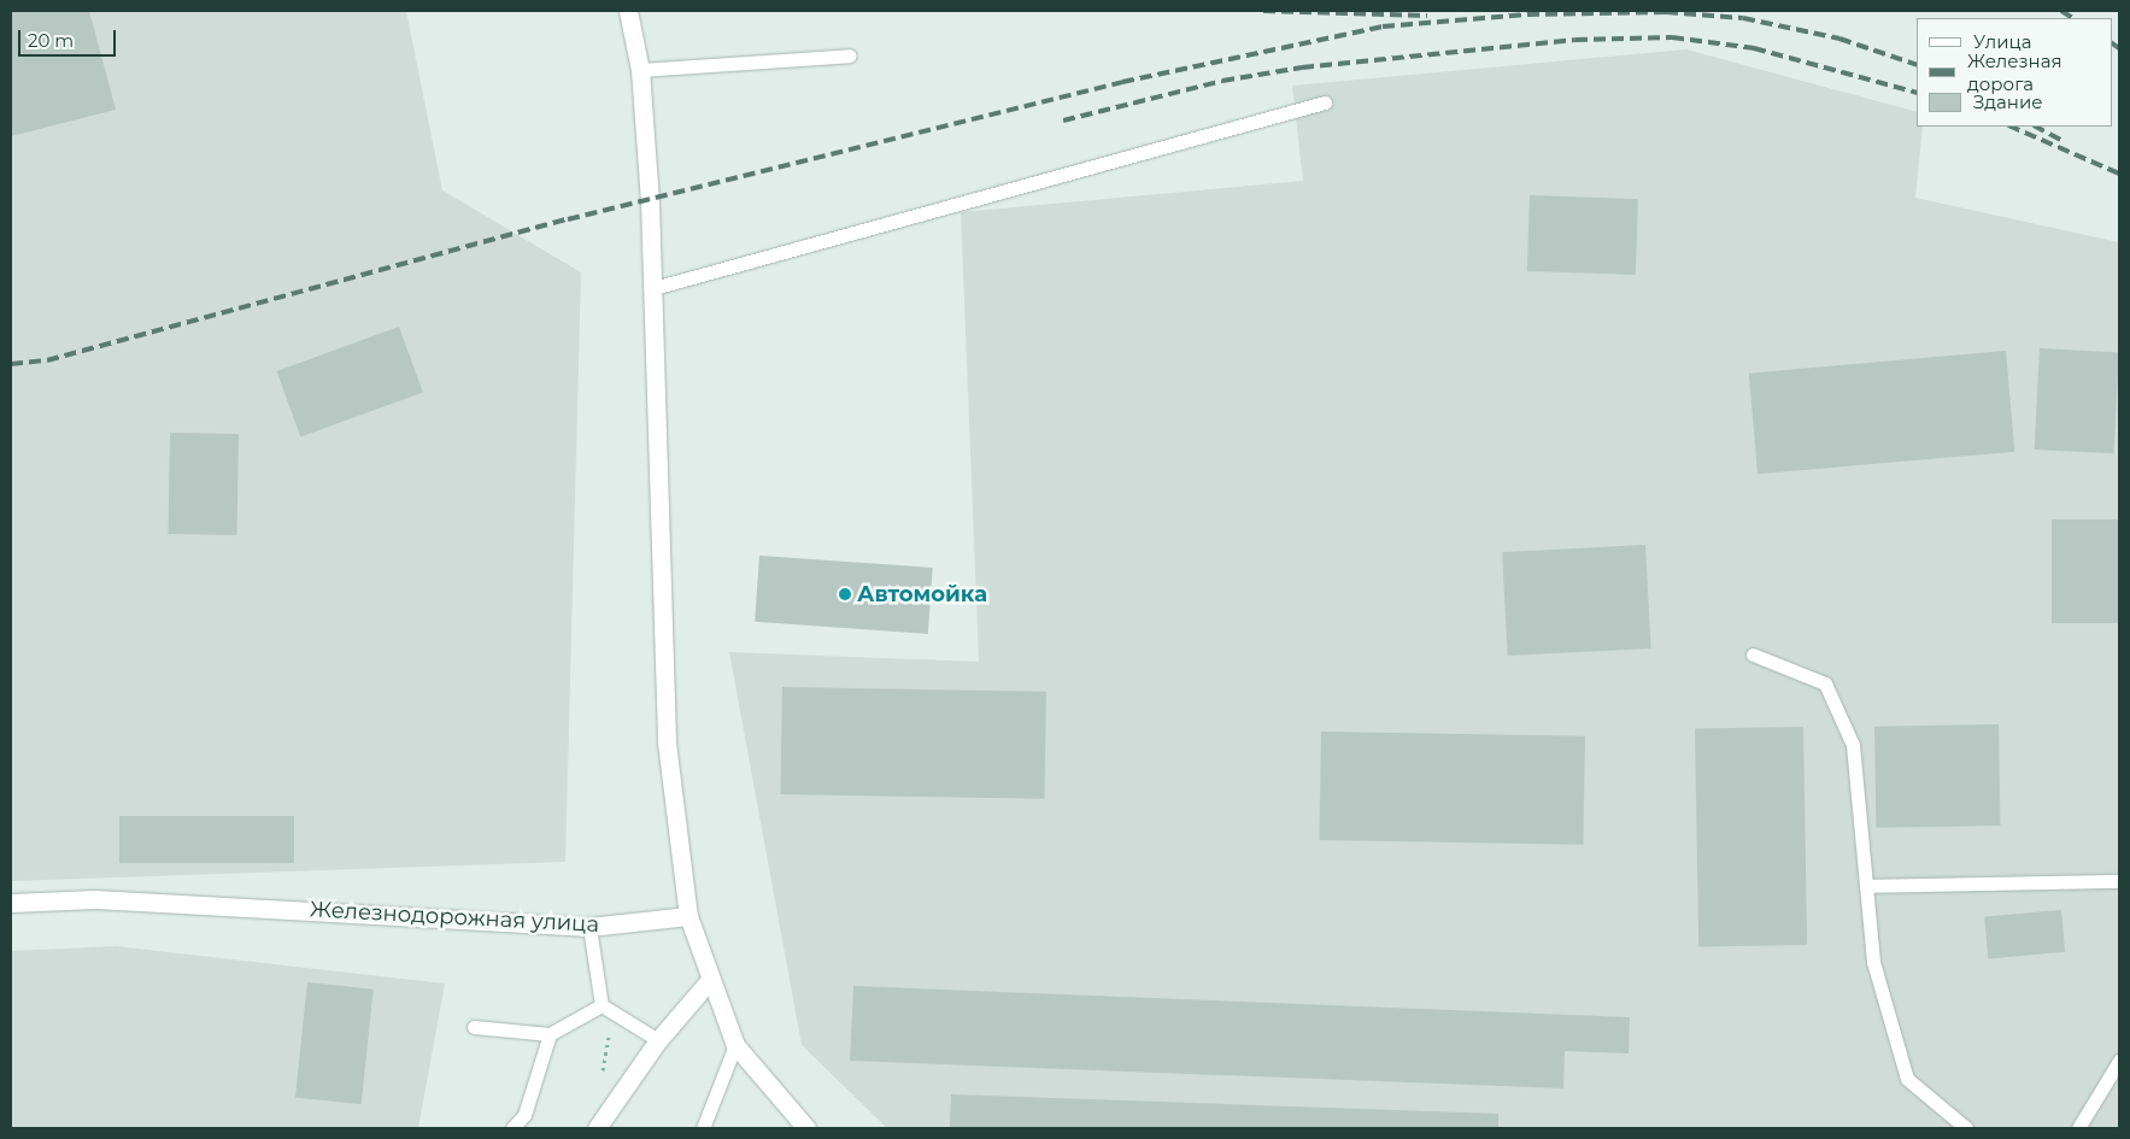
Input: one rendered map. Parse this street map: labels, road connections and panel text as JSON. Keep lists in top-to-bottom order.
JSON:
{
  "streets": {
    "main road": ["Железнодорожная улица"]
  },
  "places": ["Автомойка"],
  "legend": ["Улица", "Железная дорога", "Здание"],
  "scale_bar": "20 m"
}
